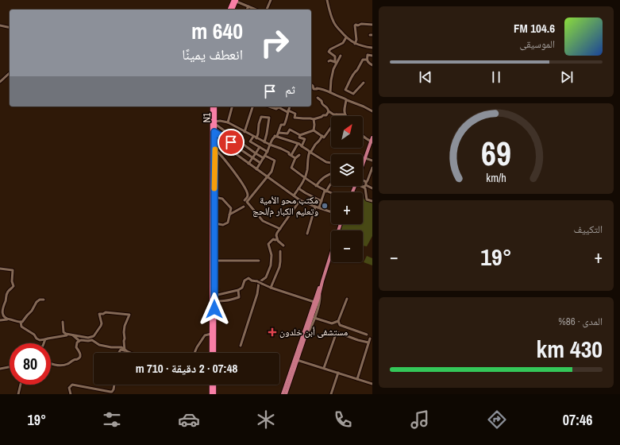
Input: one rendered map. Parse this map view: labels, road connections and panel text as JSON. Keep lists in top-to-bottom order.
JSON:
{
  "streets": {
    "highway": ["N1"]
  },
  "places": {
    "other": ["مكتب محو الأمية وتعليم الكبار م/لحج"],
    "health": ["مستشفى أبن خلدون"]
  },
  "north": "top right",
  "page": {
    "turn": ["640 m", "انعطف يمينًا"],
    "song": ["104.6 FM", "الموسيقى"],
    "then": "ثم",
    "map_buttons": ["+", "−"],
    "tile": [
      "التكييف",
      ["المدى · 86%", "430 km"]
    ],
    "heat": ["−", "19°", "+"],
    "limit": "80",
    "trip": "07:48 · 2 دقيقة · 710 m",
    "tabs": ["07:46", "19°"],
    "gauge": ["69", "km/h"]
  }
}
